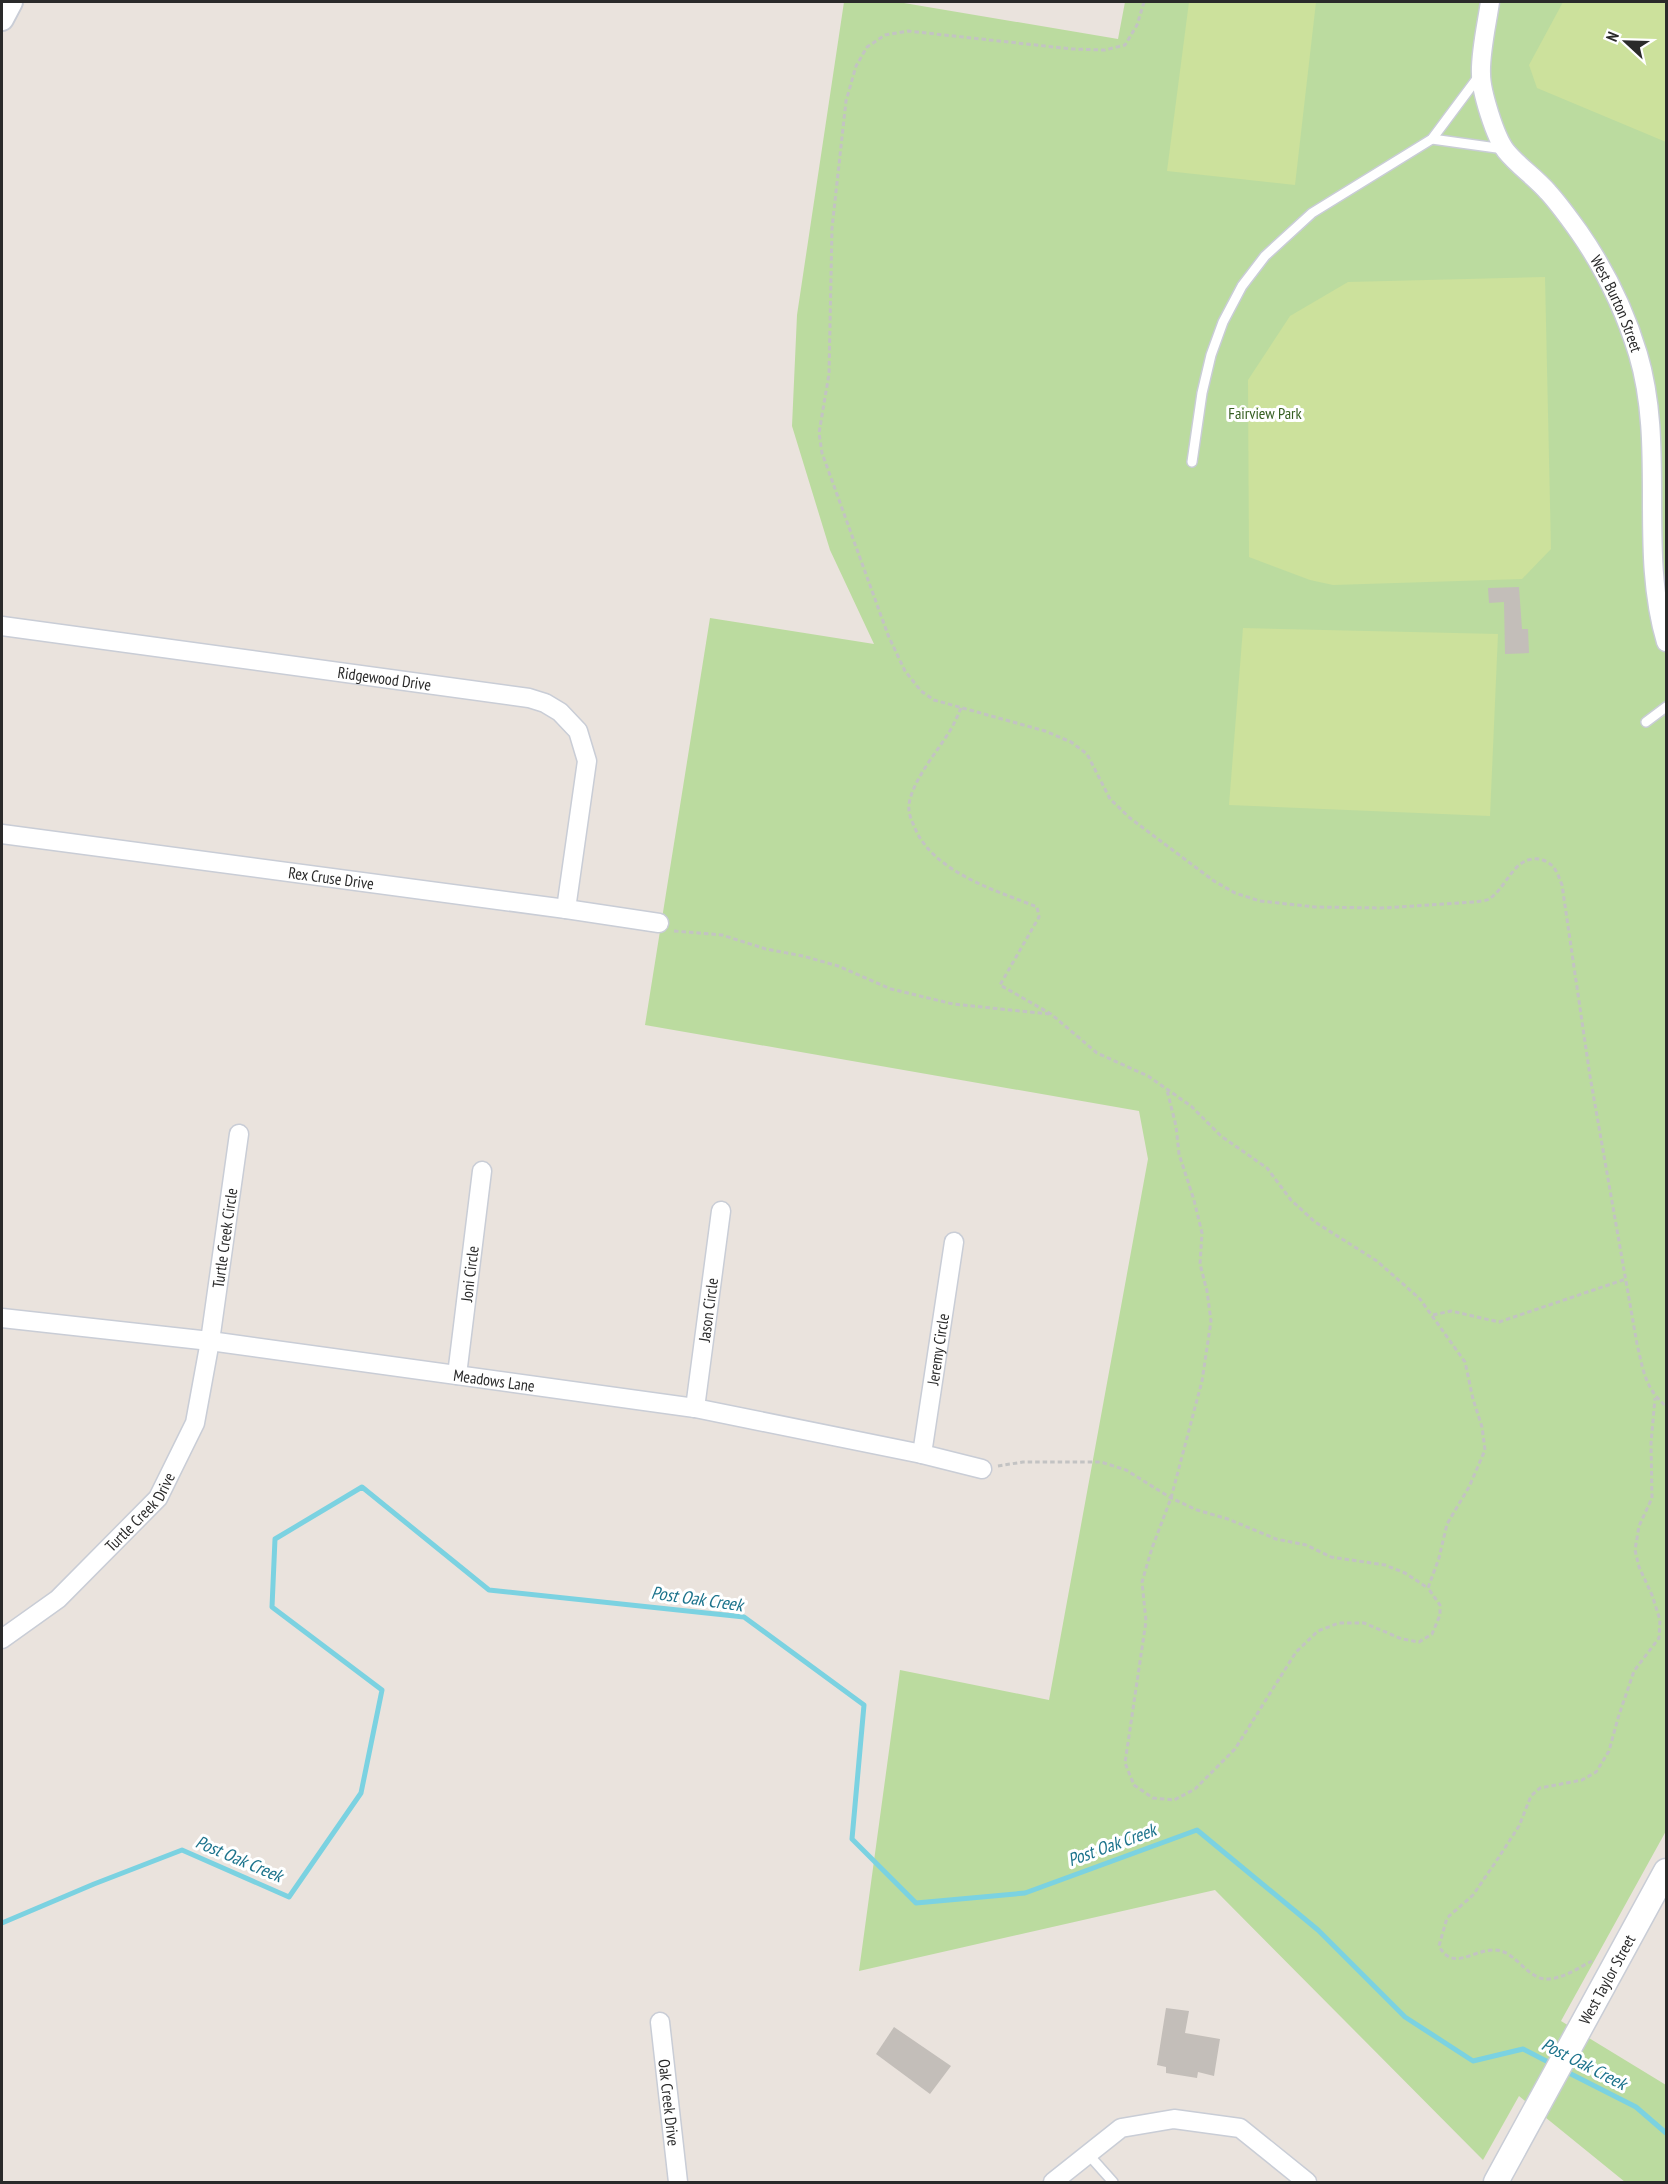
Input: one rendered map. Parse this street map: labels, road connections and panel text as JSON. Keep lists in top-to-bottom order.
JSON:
{
  "streets": {
    "main road": ["West Taylor Street"],
    "street": [
      "West Burton Street",
      "Ridgewood Drive",
      "Rex Cruse Drive",
      "Turtle Creek Circle",
      "Joni Circle",
      "Jason Circle",
      "Jeremy Circle",
      "Meadows Lane",
      "Turtle Creek Drive",
      "Oak Creek Drive"
    ]
  },
  "crossings": [
    ["Ridgewood Drive", "Rex Cruse Drive"],
    ["Turtle Creek Circle", "Meadows Lane"],
    ["Turtle Creek Circle", "Turtle Creek Drive"],
    ["Joni Circle", "Meadows Lane"],
    ["Jason Circle", "Meadows Lane"],
    ["Jeremy Circle", "Meadows Lane"],
    ["Meadows Lane", "Turtle Creek Drive"]
  ],
  "water": ["Post Oak Creek"],
  "parks": ["Fairview Park"],
  "north": "left"
}
